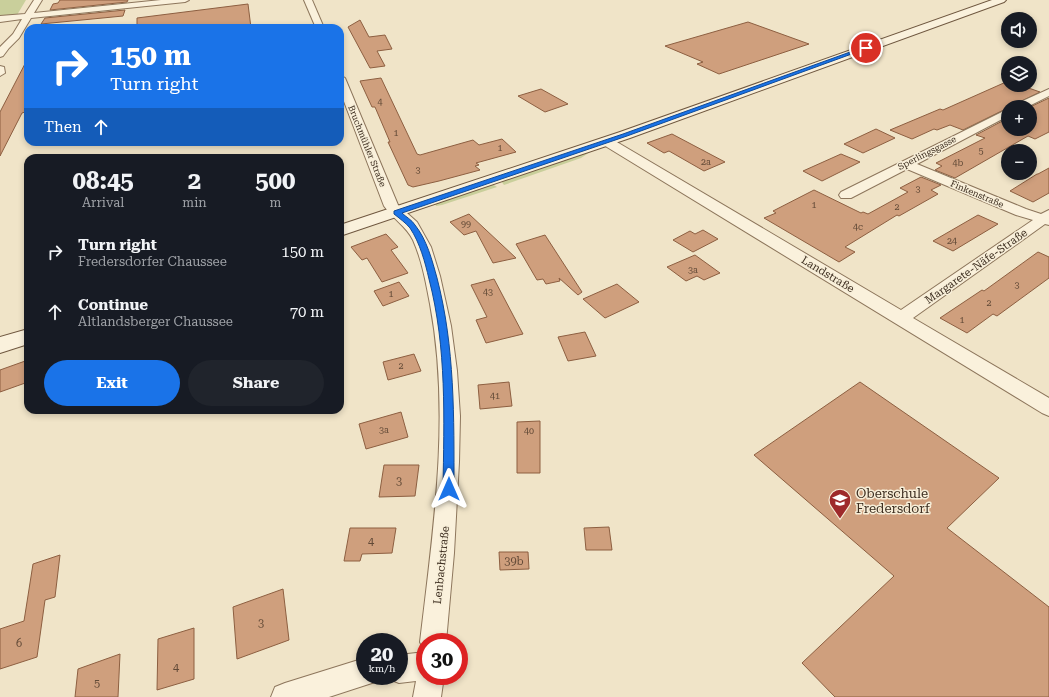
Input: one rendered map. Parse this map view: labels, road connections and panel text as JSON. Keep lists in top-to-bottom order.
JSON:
{
  "streets": {
    "street": [
      "Bruchmühler Straße",
      "Sperlingsgasse",
      "Finkenstraße",
      "Margarete-Näfe-Straße",
      "Landstraße",
      "Lenbachstraße"
    ]
  },
  "crossings": [
    ["Bruchmühler Straße", "Lenbachstraße"],
    ["Sperlingsgasse", "Finkenstraße"],
    ["Finkenstraße", "Margarete-Näfe-Straße"],
    ["Margarete-Näfe-Straße", "Landstraße"]
  ],
  "places": {
    "school or university": ["Oberschule Fredersdorf"]
  },
  "house_numbers": [
    "4",
    "1",
    "1",
    "5",
    "2a",
    "4b",
    "3",
    "3",
    "1",
    "2",
    "99",
    "4c",
    "24",
    "3a",
    "3",
    "43",
    "1",
    "2",
    "1",
    "2",
    "41",
    "3a",
    "40",
    "3",
    "4",
    "39b",
    "3",
    "6",
    "4",
    "5"
  ],
  "page": {
    "map_buttons": ["+", "−"],
    "turn": ["150 m", "Turn right"],
    "then": "Then",
    "eta": [
      "08:45",
      "Arrival",
      "2",
      "min",
      "500",
      "m"
    ],
    "list": [
      {
        "name": "Turn right",
        "note": "Fredersdorfer Chaussee",
        "value": "150 m"
      },
      {
        "name": "Continue",
        "note": "Altlandsberger Chaussee",
        "value": "70 m"
      }
    ],
    "buttons": ["Exit", "Share"],
    "speed": "20 km/h",
    "limit": "30"
  }
}
